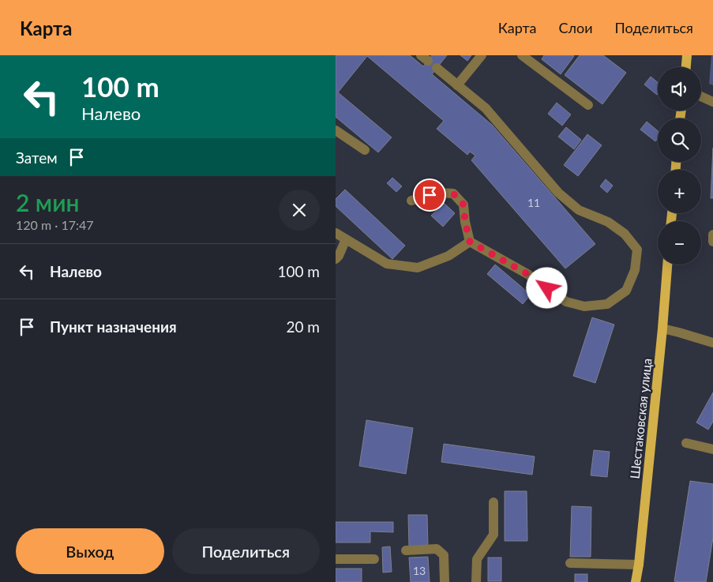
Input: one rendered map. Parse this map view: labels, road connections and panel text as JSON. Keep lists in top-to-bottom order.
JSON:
{
  "streets": {
    "main road": ["Шестаковская улица"]
  },
  "house_numbers": ["11", "13"],
  "page": {
    "header": "Карта",
    "nav": ["Карта", "Слои", "Поделиться"],
    "turn": ["100 m", "Налево"],
    "map_buttons": ["+", "−"],
    "then": "Затем",
    "heading": ["2 мин", "120 m · 17:47"],
    "list": [
      {
        "name": "Налево",
        "value": "100 m"
      },
      {
        "name": "Пункт назначения",
        "value": "20 m"
      }
    ],
    "buttons": ["Выход", "Поделиться"]
  }
}
